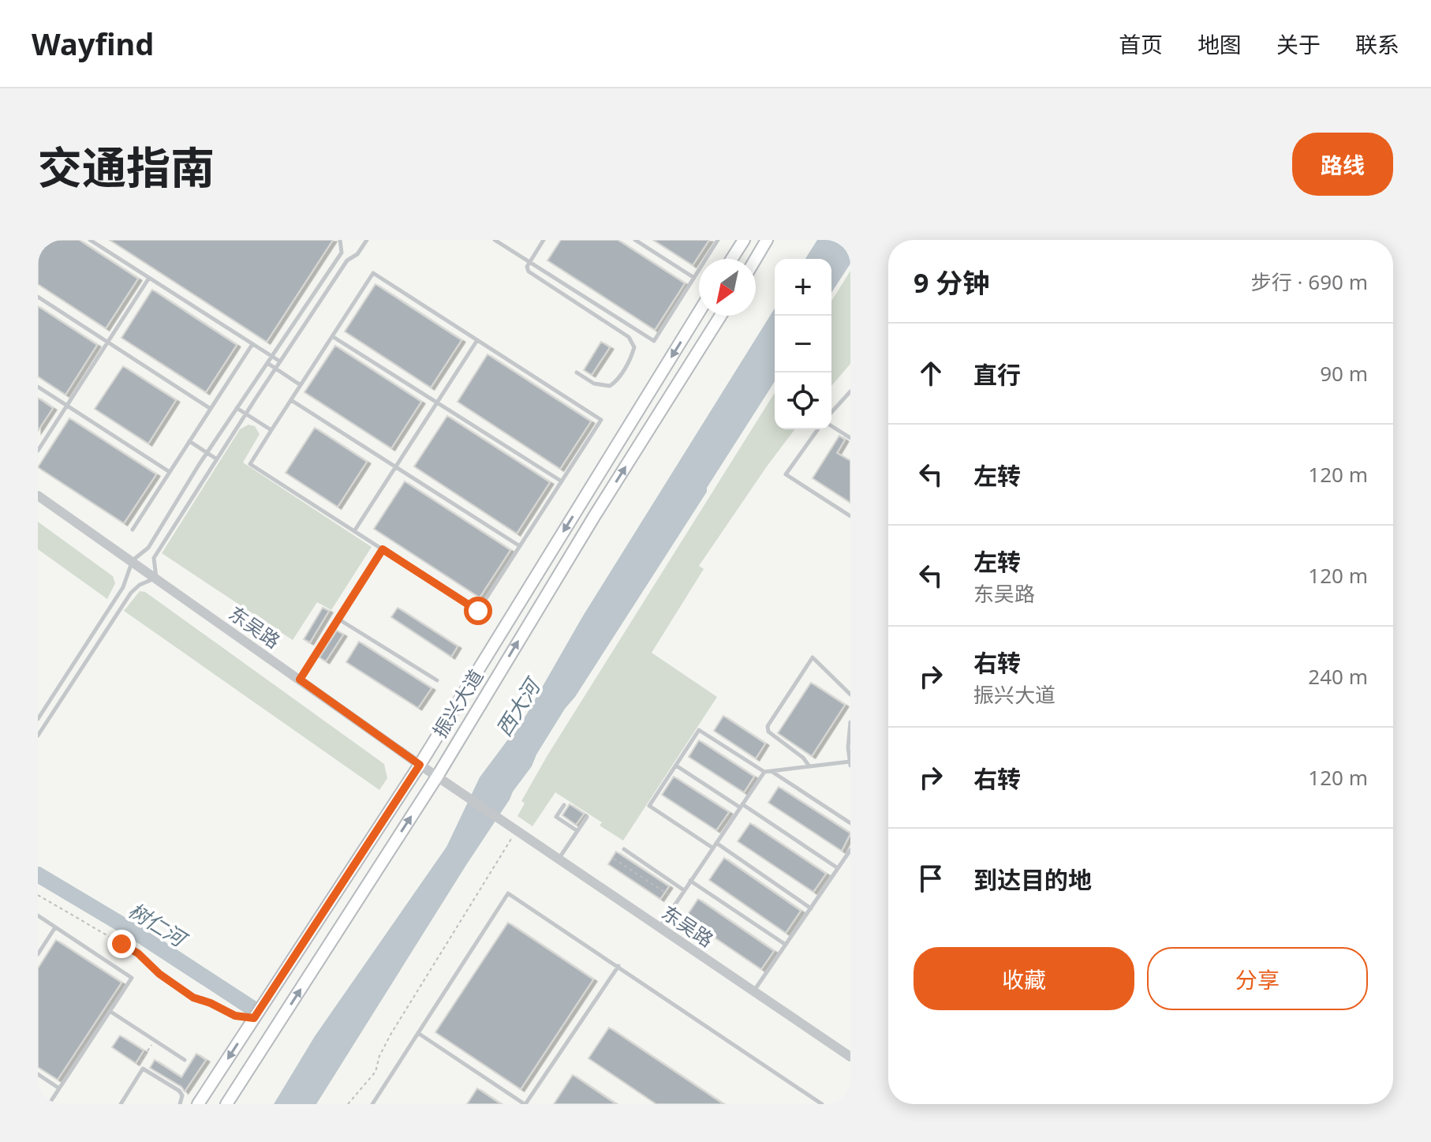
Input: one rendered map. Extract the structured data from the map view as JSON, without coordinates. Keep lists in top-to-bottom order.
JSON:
{
  "streets": {
    "main road": ["振兴大道"],
    "street": ["东吴路"]
  },
  "crossings": [
    ["东吴路", "振兴大道"]
  ],
  "water": ["西大河", "树仁河"],
  "north": "bottom left",
  "page": {
    "header": "Wayfind",
    "nav": [
      "首页",
      "地图",
      "关于",
      "联系"
    ],
    "title": "交通指南",
    "buttons": [
      "路线",
      ["收藏", "分享"]
    ],
    "heading": ["9 分钟", "步行 · 690 m"],
    "map_buttons": ["+", "−"],
    "list": [
      ["直行", "90 m"],
      ["左转", "120 m"],
      ["左转", "东吴路", "120 m"],
      ["右转", "振兴大道", "240 m"],
      ["右转", "120 m"],
      "到达目的地"
    ]
  }
}
